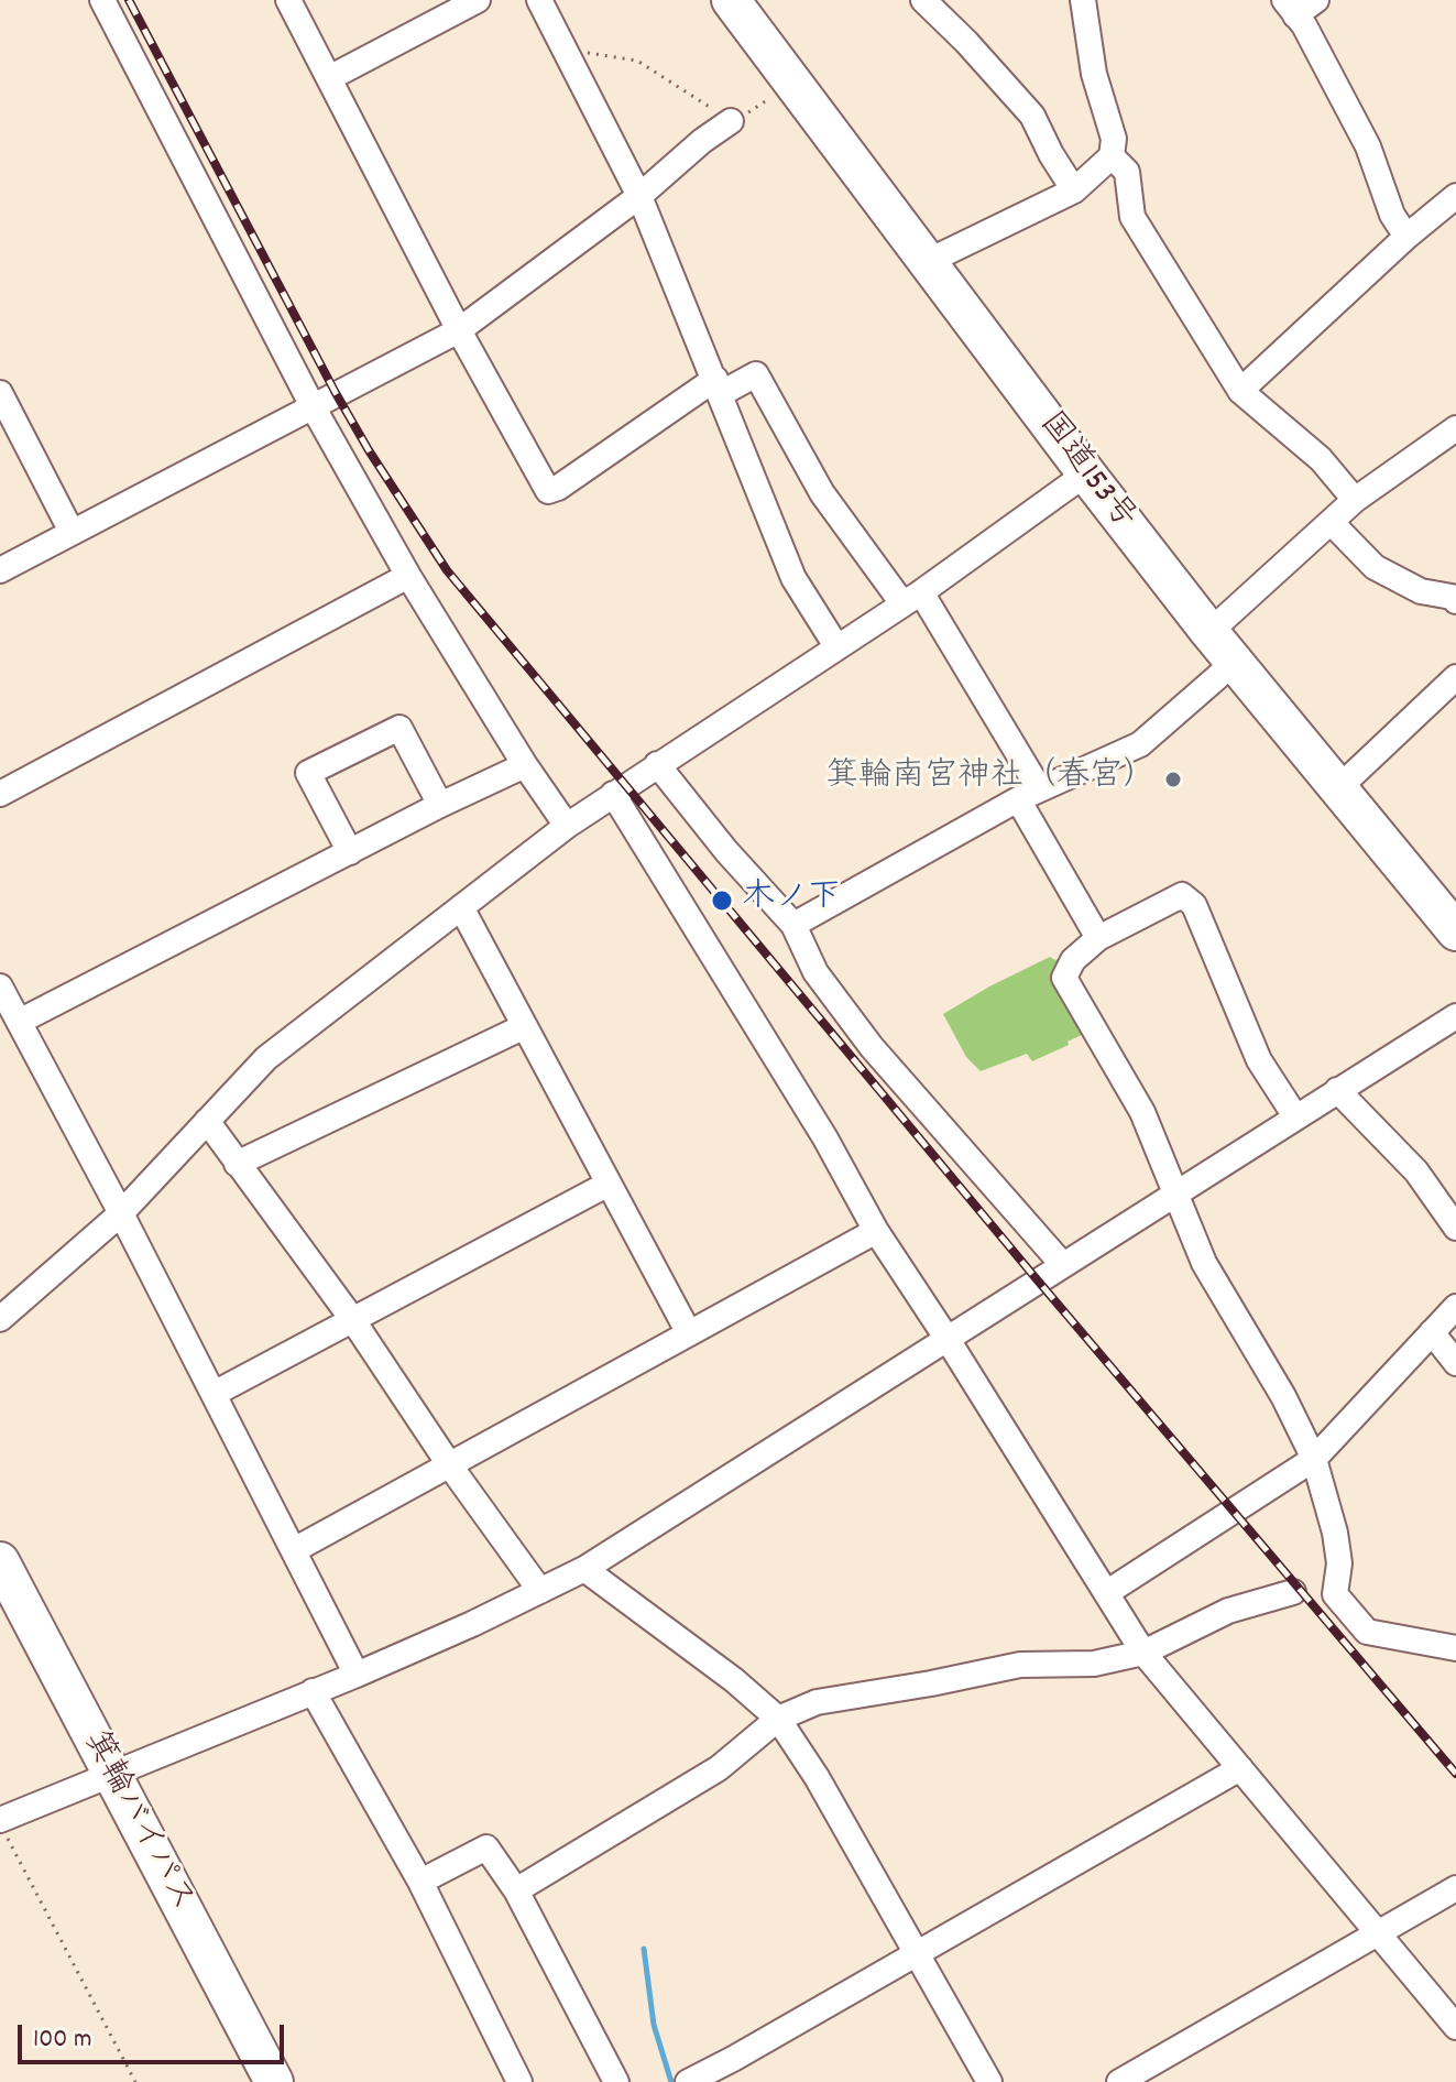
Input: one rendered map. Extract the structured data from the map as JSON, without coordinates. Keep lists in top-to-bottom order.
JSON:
{
  "streets": {
    "highway": ["国道153号", "箕輪バイパス"]
  },
  "places": ["箕輪南宮神社（春宮）", "木ノ下"],
  "scale_bar": "100 m"
}
